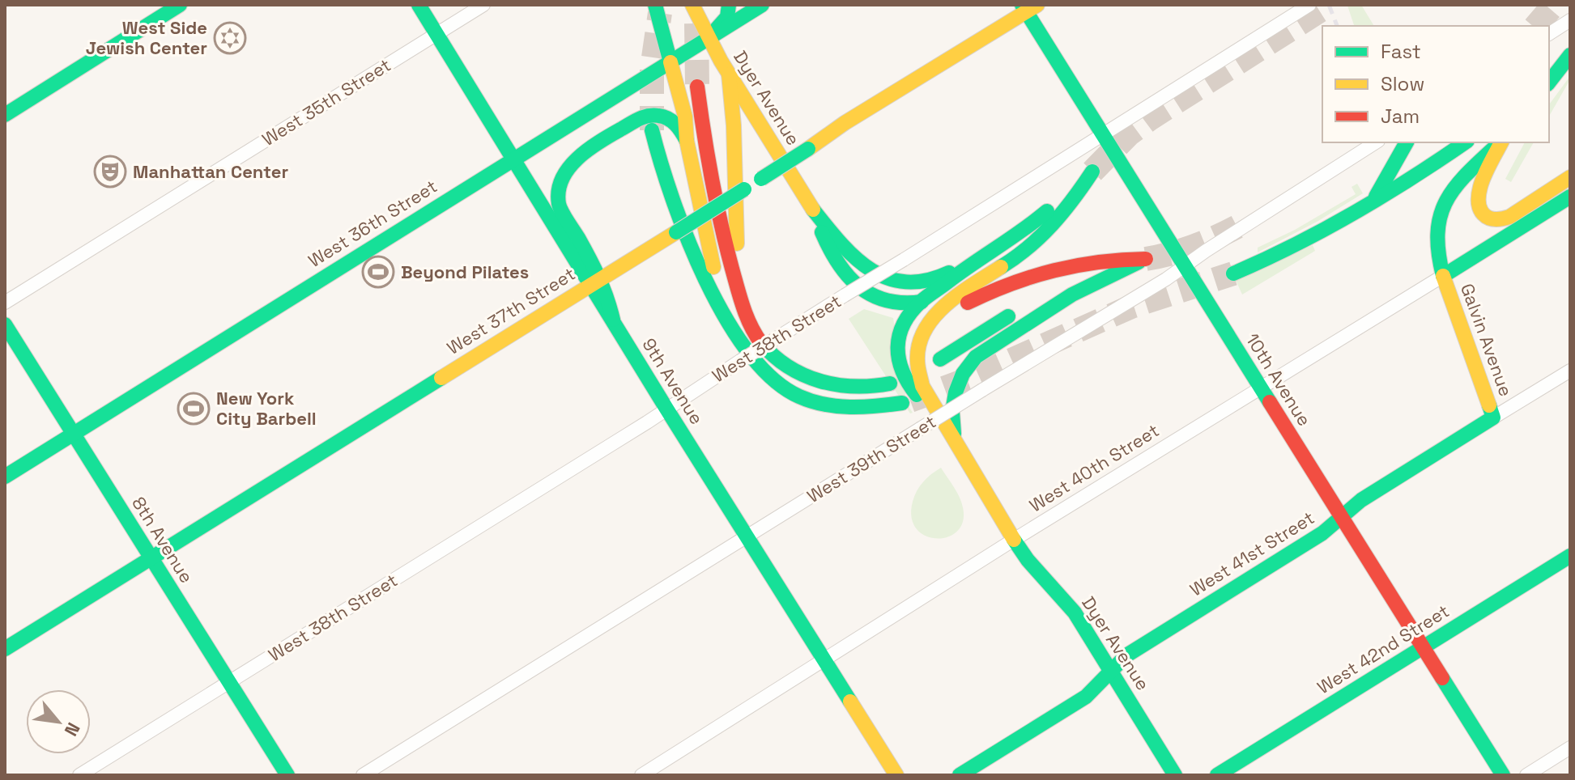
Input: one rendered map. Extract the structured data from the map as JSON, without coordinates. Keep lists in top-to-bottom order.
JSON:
{
  "streets": {
    "main road": [
      "Dyer Avenue",
      "West 36th Street",
      "West 37th Street",
      "Galvin Avenue",
      "10th Avenue",
      "9th Avenue",
      "West 40th Street",
      "8th Avenue",
      "West 41st Street",
      "West 42nd Street"
    ],
    "street": ["West 35th Street", "West 38th Street", "West 39th Street"]
  },
  "crossings": [
    ["Dyer Avenue", "West 36th Street"],
    ["Dyer Avenue", "West 40th Street"],
    ["Dyer Avenue", "West 41st Street"],
    ["West 36th Street", "8th Avenue"],
    ["West 37th Street", "10th Avenue"],
    ["West 37th Street", "9th Avenue"],
    ["West 37th Street", "8th Avenue"],
    ["West 38th Street", "10th Avenue"],
    ["West 38th Street", "9th Avenue"],
    ["West 38th Street", "8th Avenue"],
    ["Galvin Avenue", "West 40th Street"],
    ["Galvin Avenue", "West 41st Street"],
    ["10th Avenue", "West 39th Street"],
    ["10th Avenue", "West 40th Street"],
    ["10th Avenue", "West 41st Street"],
    ["10th Avenue", "West 42nd Street"],
    ["9th Avenue", "West 39th Street"],
    ["9th Avenue", "West 40th Street"]
  ],
  "places": {
    "synagogue": ["West Side Jewish Center"],
    "theatre": ["Manhattan Center"],
    "sports": ["Beyond Pilates", "New York City Barbell"]
  },
  "legend": ["Fast", "Slow", "Jam"],
  "north": "bottom right"
}
